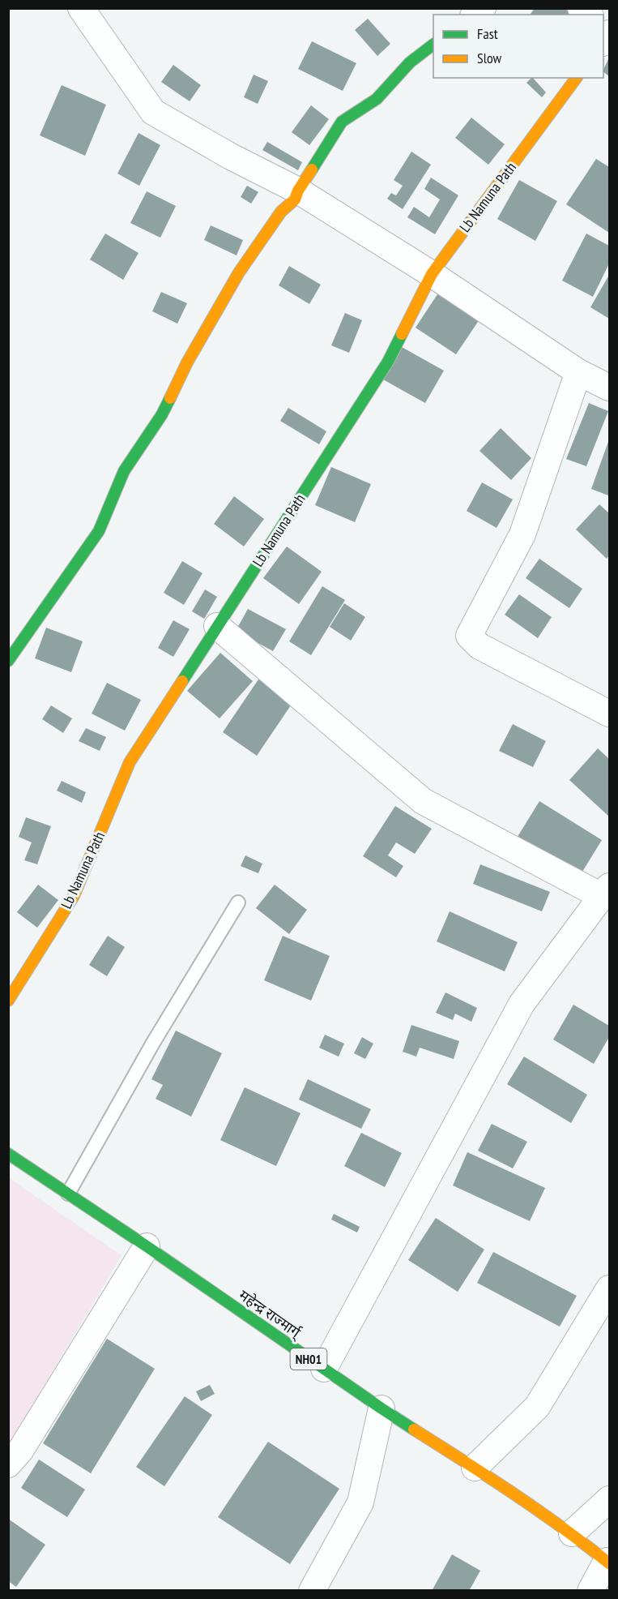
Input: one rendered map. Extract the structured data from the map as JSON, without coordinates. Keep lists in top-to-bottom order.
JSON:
{
  "streets": {
    "main road": ["Lb Namuna Path", "महेन्द्र राज्मार्ग्", "NH01"]
  },
  "legend": ["Fast", "Slow"]
}
